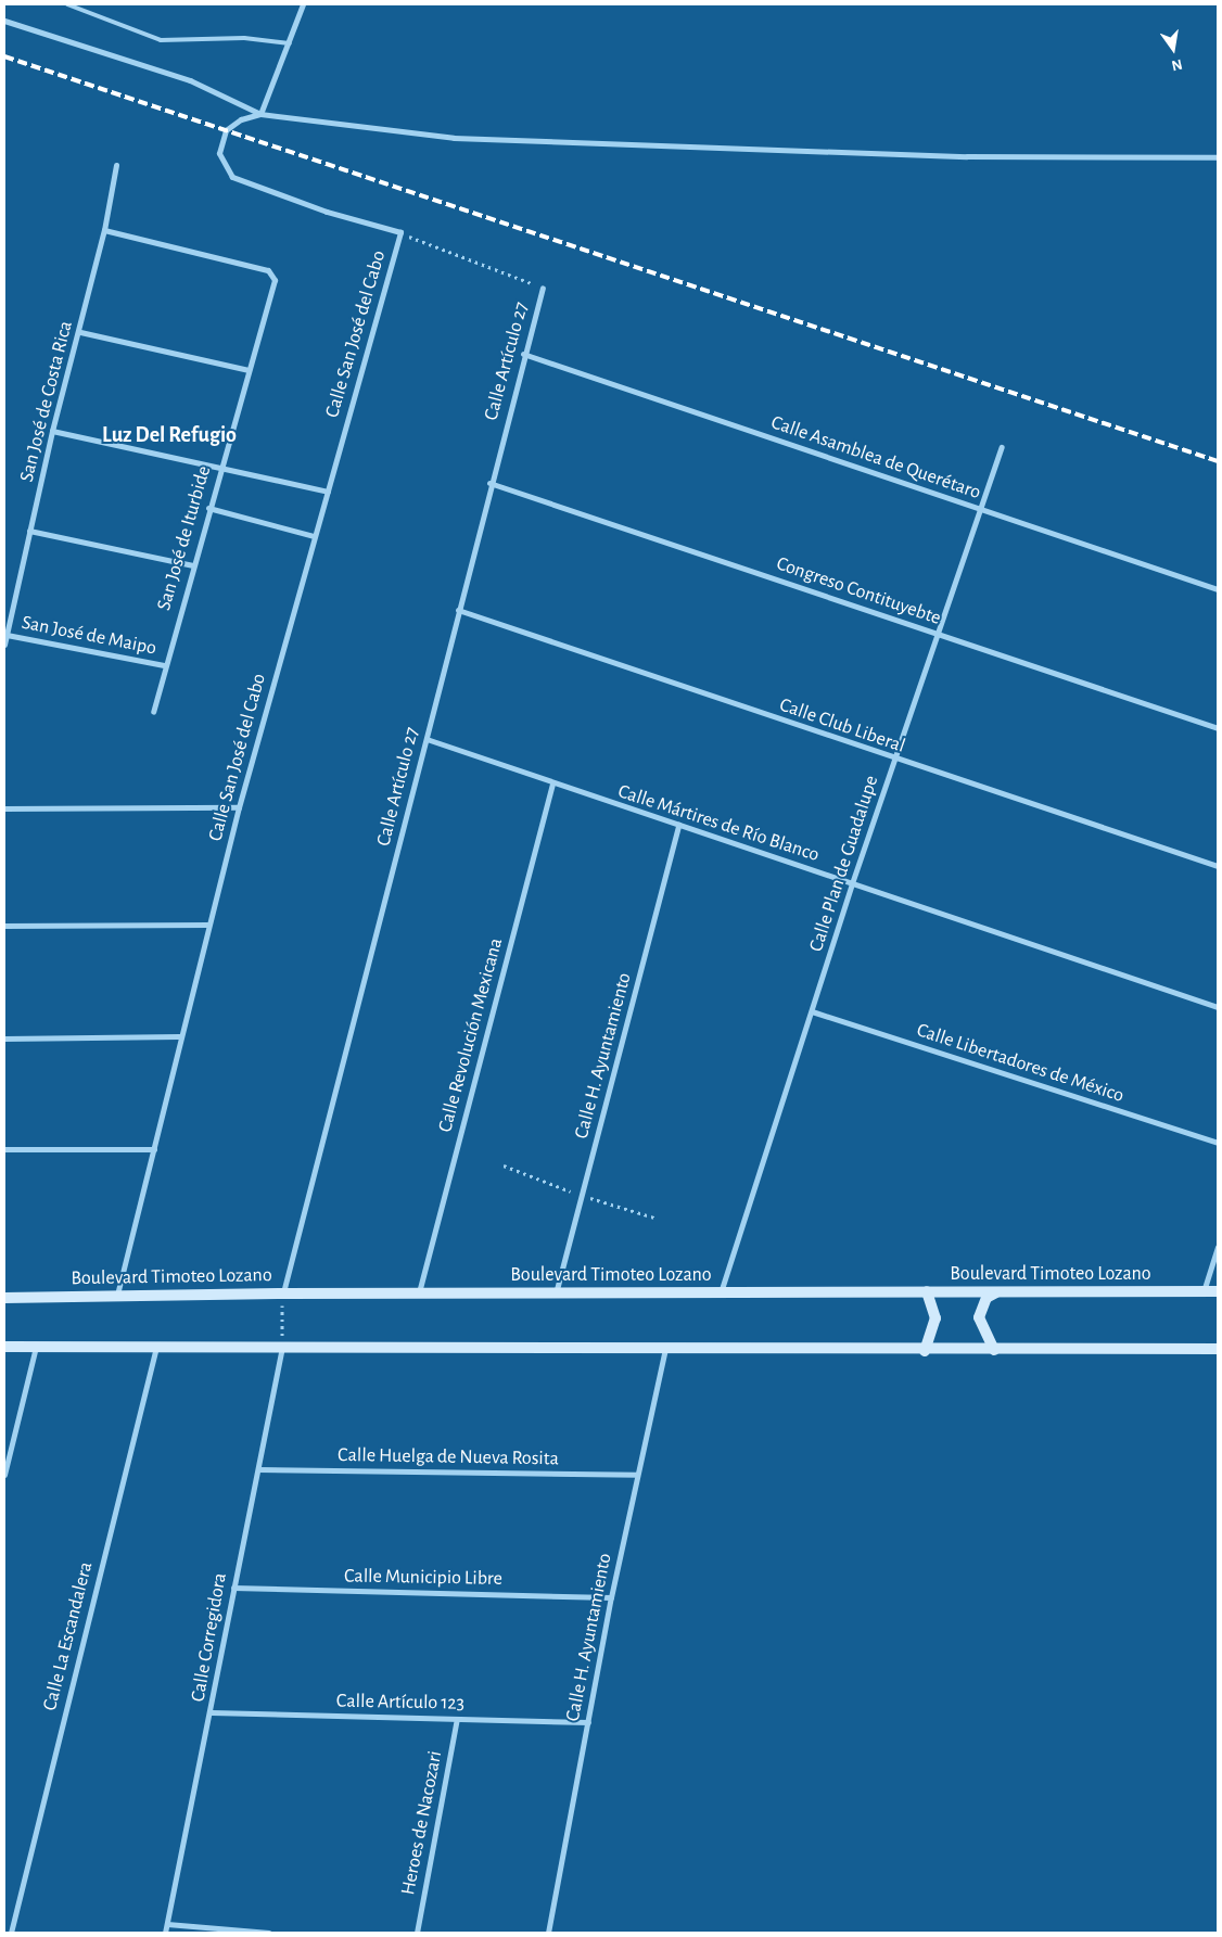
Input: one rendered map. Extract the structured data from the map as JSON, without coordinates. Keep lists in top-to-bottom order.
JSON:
{
  "streets": {
    "main road": ["Boulevard Timoteo Lozano"],
    "street": [
      "Calle San José del Cabo",
      "Calle Artículo 27",
      "San José de Costa Rica",
      "Calle Asamblea de Querétaro",
      "San José de Iturbide",
      "Congreso Contituyebte",
      "San José de Maipo",
      "Calle Club Liberal",
      "Calle Mártires de Río Blanco",
      "Calle Plan de Guadalupe",
      "Calle Revolución Mexicana",
      "Calle H. Ayuntamiento",
      "Calle Libertadores de México",
      "Calle Huelga de Nueva Rosita",
      "Calle Municipio Libre",
      "Calle La Escandalera",
      "Calle Corregidora",
      "Calle Artículo 123",
      "Heroes de Nacozari"
    ]
  },
  "crossings": [
    ["Calle San José del Cabo", "Boulevard Timoteo Lozano"],
    ["Calle Artículo 27", "Calle Asamblea de Querétaro"],
    ["Calle Artículo 27", "Congreso Contituyebte"],
    ["Calle Artículo 27", "Calle Club Liberal"],
    ["Calle Artículo 27", "Calle Mártires de Río Blanco"],
    ["Calle Artículo 27", "Boulevard Timoteo Lozano"],
    ["San José de Costa Rica", "San José de Iturbide"],
    ["San José de Costa Rica", "San José de Maipo"],
    ["Calle Asamblea de Querétaro", "Calle Plan de Guadalupe"],
    ["San José de Iturbide", "San José de Maipo"],
    ["Congreso Contituyebte", "Calle Plan de Guadalupe"],
    ["Calle Club Liberal", "Calle Plan de Guadalupe"],
    ["Calle Mártires de Río Blanco", "Calle Plan de Guadalupe"],
    ["Calle Mártires de Río Blanco", "Calle Revolución Mexicana"],
    ["Calle Mártires de Río Blanco", "Calle H. Ayuntamiento"],
    ["Calle Plan de Guadalupe", "Calle Libertadores de México"],
    ["Calle Plan de Guadalupe", "Boulevard Timoteo Lozano"],
    ["Calle Revolución Mexicana", "Boulevard Timoteo Lozano"],
    ["Calle H. Ayuntamiento", "Boulevard Timoteo Lozano"],
    ["Calle H. Ayuntamiento", "Calle Huelga de Nueva Rosita"],
    ["Calle H. Ayuntamiento", "Calle Municipio Libre"],
    ["Calle H. Ayuntamiento", "Calle Artículo 123"],
    ["Calle Huelga de Nueva Rosita", "Calle Corregidora"],
    ["Calle Municipio Libre", "Calle Corregidora"],
    ["Calle Corregidora", "Calle Artículo 123"],
    ["Calle Artículo 123", "Heroes de Nacozari"]
  ],
  "districts": ["Luz Del Refugio"],
  "north": "bottom"
}
